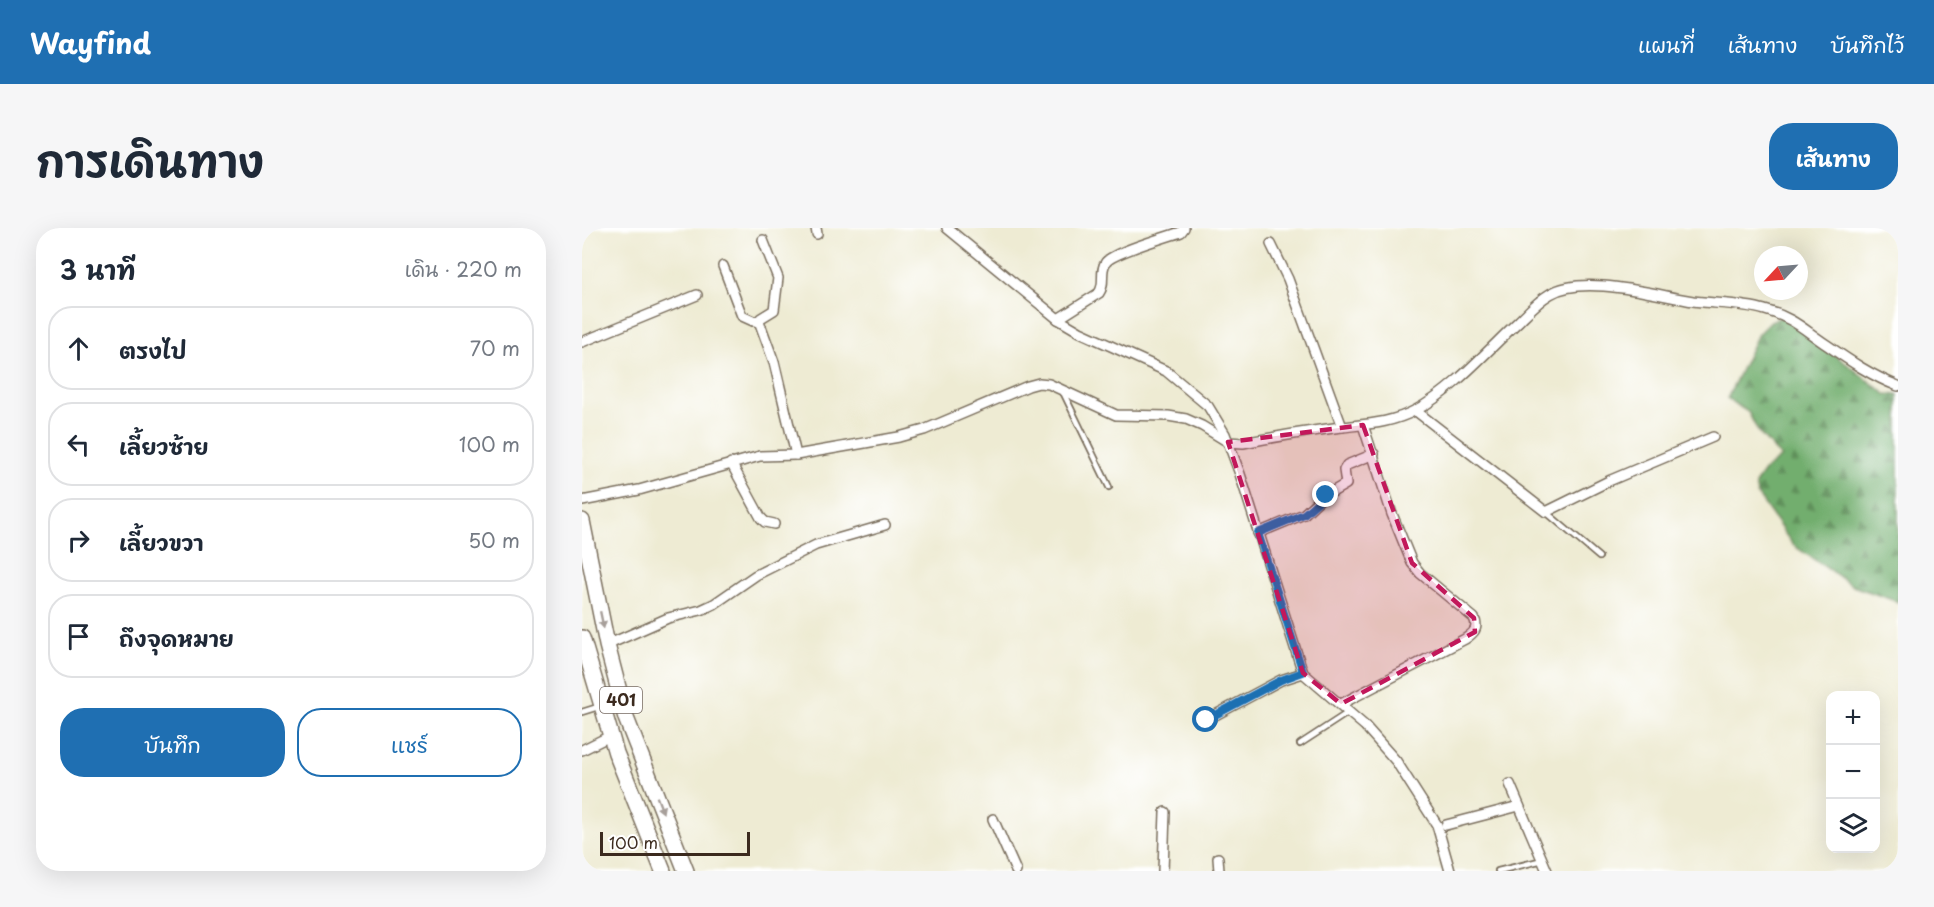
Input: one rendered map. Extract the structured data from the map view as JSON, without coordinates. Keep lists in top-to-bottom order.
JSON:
{
  "streets": {
    "main road": ["401"]
  },
  "scale_bar": "100 m",
  "north": "bottom left",
  "page": {
    "header": "Wayfind",
    "nav": ["แผนที่", "เส้นทาง", "บันทึกไว้"],
    "title": "การเดินทาง",
    "buttons": [
      "เส้นทาง",
      ["บันทึก", "แชร์"]
    ],
    "heading": ["3 นาที", "เดิน · 220 m"],
    "list": [
      ["ตรงไป", "70 m"],
      ["เลี้ยวซ้าย", "100 m"],
      ["เลี้ยวขวา", "50 m"],
      "ถึงจุดหมาย"
    ],
    "map_buttons": ["+", "−"],
    "scale": "100 m"
  }
}
